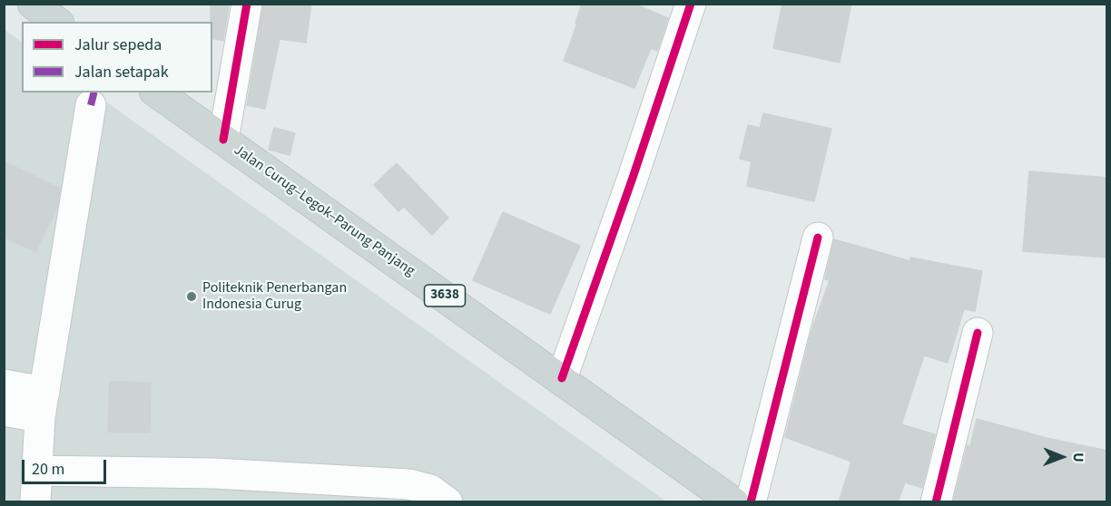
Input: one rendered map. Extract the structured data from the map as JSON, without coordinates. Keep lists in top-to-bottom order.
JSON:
{
  "streets": {
    "main road": ["Jalan Curug–Legok–Parung Panjang", "3638"]
  },
  "places": ["Politeknik Penerbangan Indonesia Curug"],
  "legend": ["Jalur sepeda", "Jalan setapak"],
  "scale_bar": "20 m",
  "north": "right"
}
